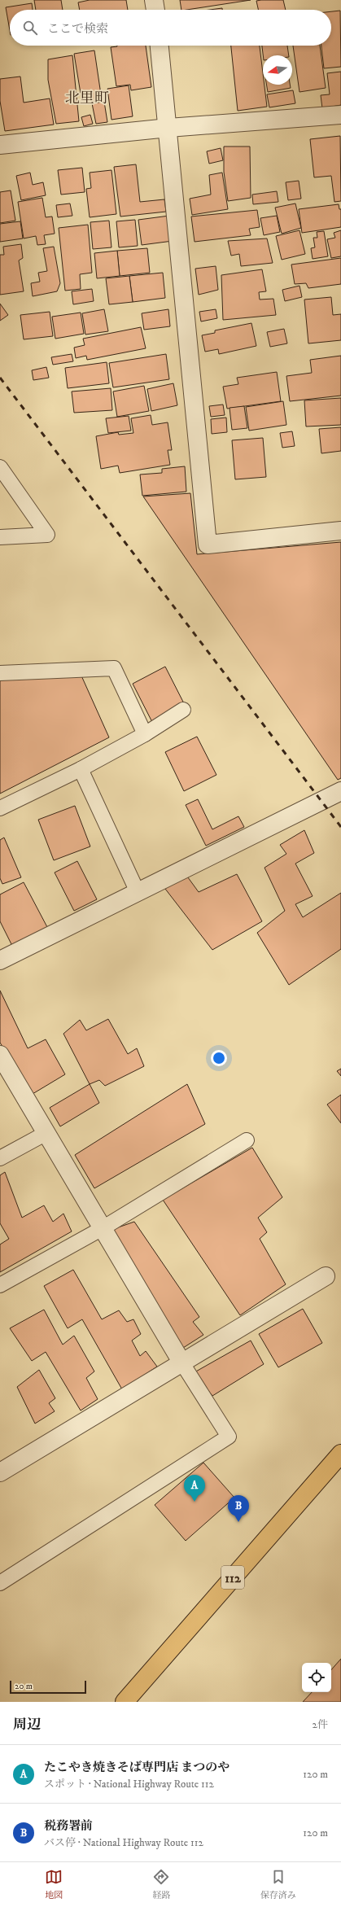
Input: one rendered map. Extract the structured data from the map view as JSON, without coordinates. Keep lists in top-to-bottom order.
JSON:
{
  "streets": {
    "highway": ["112"]
  },
  "districts": ["北里町"],
  "scale_bar": "20 m",
  "north": "left",
  "page": {
    "search": "ここで検索",
    "pins": ["A", "B"],
    "scale": "20 m",
    "heading": ["周辺", "2件"],
    "list": [
      {
        "mark": "A",
        "name": "たこやき焼きそば専門店 まつのや",
        "note": "スポット · National Highway Route 112",
        "value": "120 m"
      },
      {
        "mark": "B",
        "name": "税務署前",
        "note": "バス停 · National Highway Route 112",
        "value": "120 m"
      }
    ],
    "nav": ["地図", "経路", "保存済み"]
  }
}
